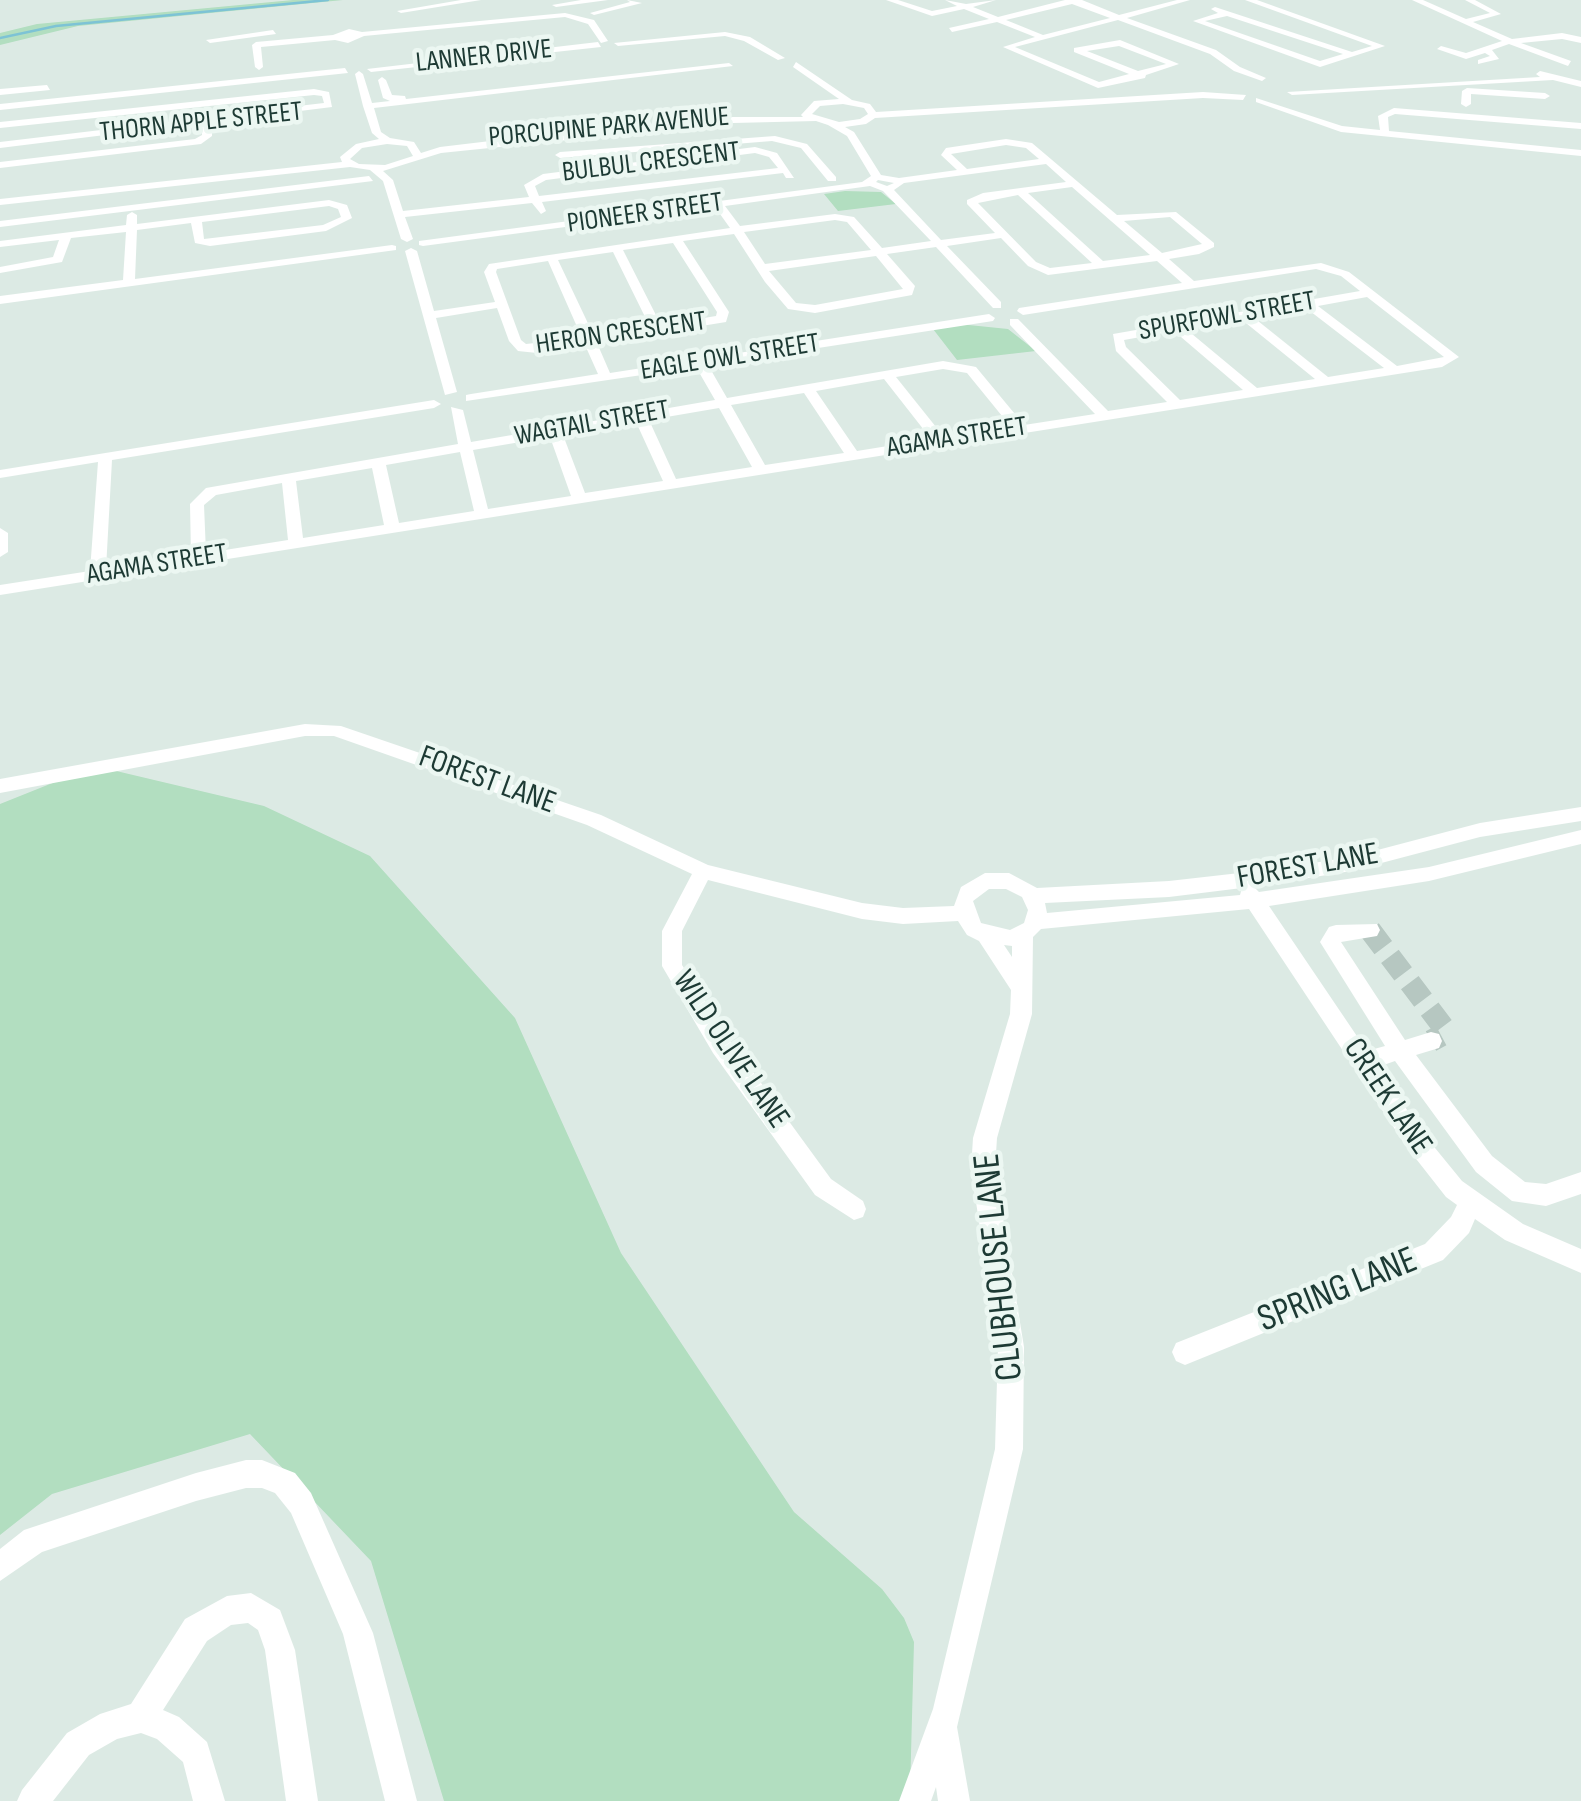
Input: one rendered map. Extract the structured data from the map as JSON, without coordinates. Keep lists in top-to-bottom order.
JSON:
{
  "streets": {
    "street": [
      "LANNER DRIVE",
      "THORN APPLE STREET",
      "PORCUPINE PARK AVENUE",
      "BULBUL CRESCENT",
      "PIONEER STREET",
      "SPURFOWL STREET",
      "HERON CRESCENT",
      "EAGLE OWL STREET",
      "WAGTAIL STREET",
      "AGAMA STREET",
      "FOREST LANE",
      "WILD OLIVE LANE",
      "CREEK LANE",
      "CLUBHOUSE LANE",
      "SPRING LANE"
    ]
  },
  "crossings": [
    ["BULBUL CRESCENT", "PIONEER STREET"],
    ["SPURFOWL STREET", "AGAMA STREET"],
    ["EAGLE OWL STREET", "AGAMA STREET"],
    ["WAGTAIL STREET", "AGAMA STREET"],
    ["FOREST LANE", "WILD OLIVE LANE"],
    ["FOREST LANE", "CREEK LANE"],
    ["FOREST LANE", "CLUBHOUSE LANE"],
    ["CREEK LANE", "SPRING LANE"]
  ]
}
